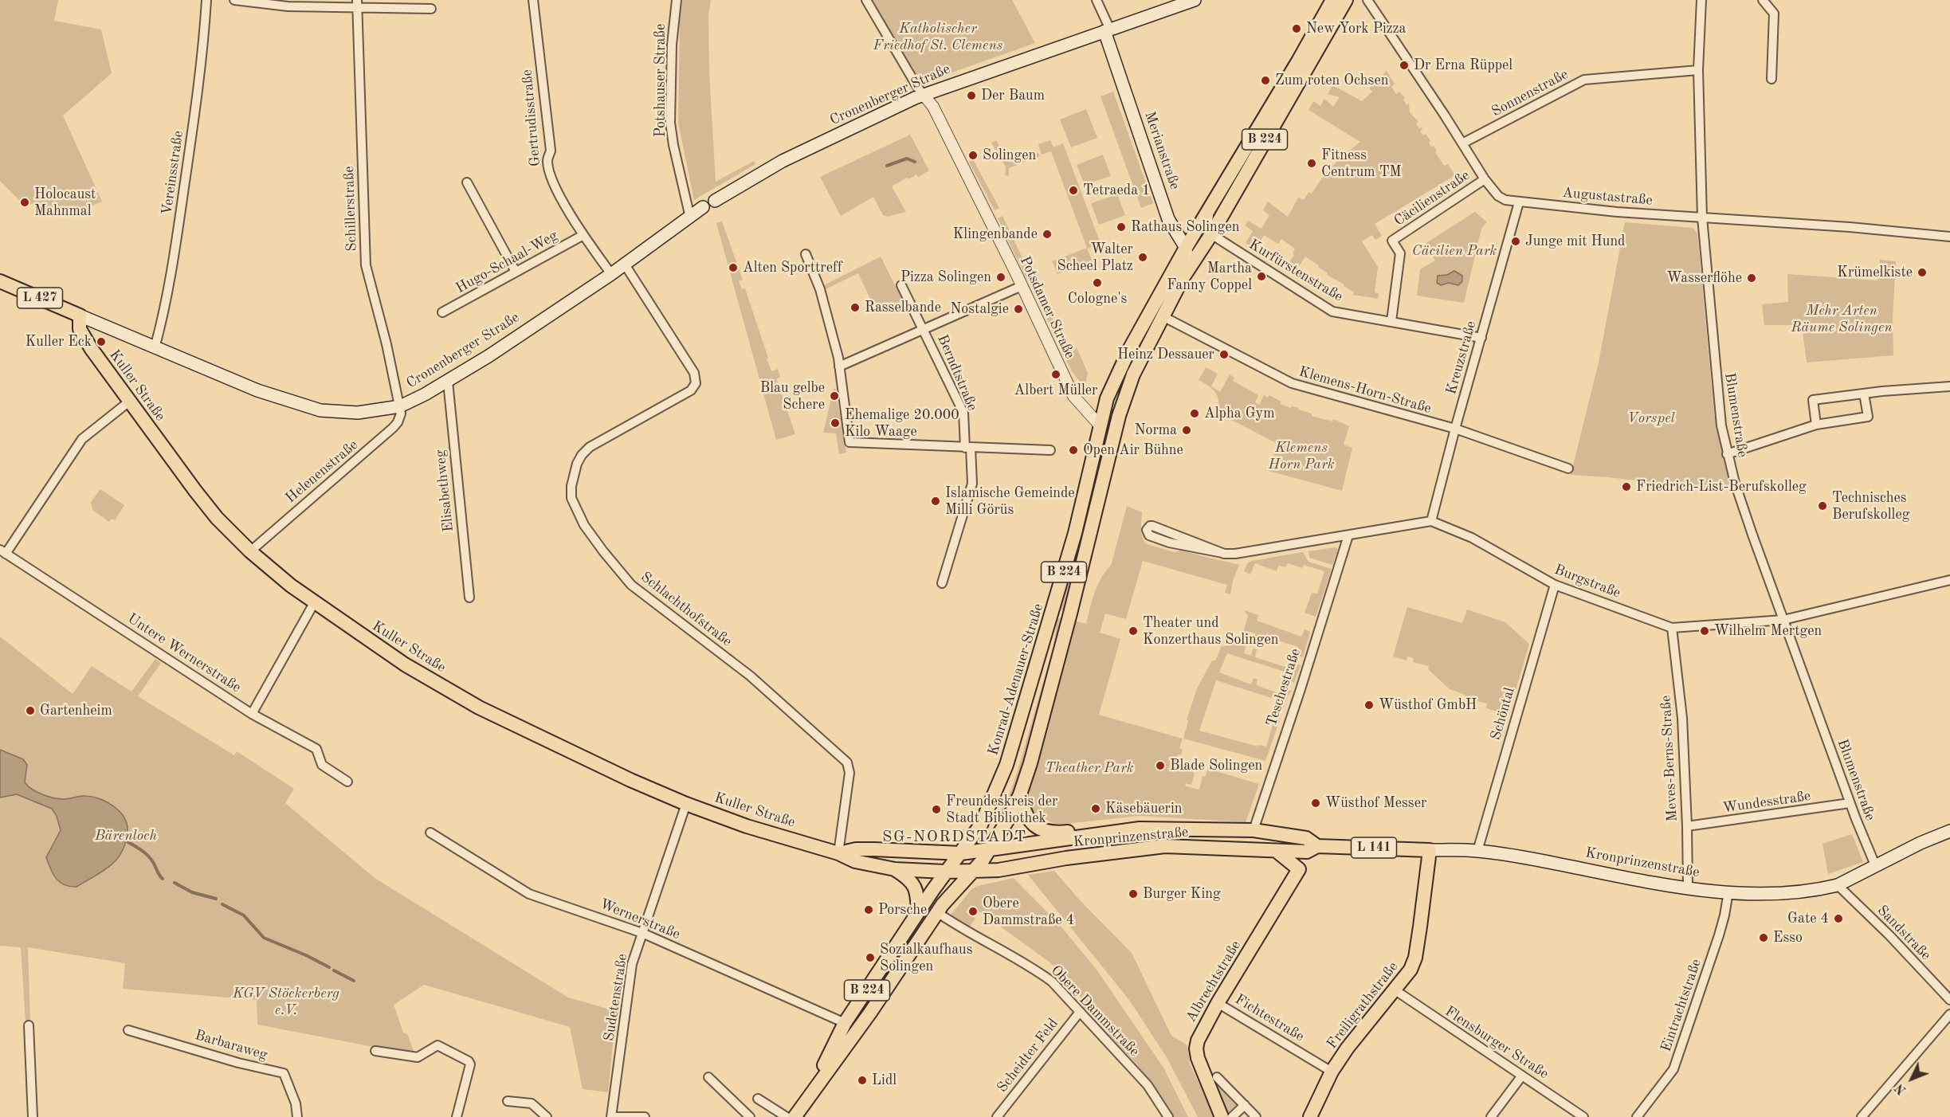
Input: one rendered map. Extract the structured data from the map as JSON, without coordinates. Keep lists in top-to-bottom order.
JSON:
{
  "streets": {
    "main road": [
      "Cronenberger Straße",
      "B 224",
      "Merianstraße",
      "L 427",
      "Kuller Straße",
      "Konrad-Adenauer-Straße",
      "Teschestraße",
      "Kronprinzenstraße",
      "L 141",
      "Albrechtstraße",
      "Freiligrathstraße"
    ],
    "street": [
      "Potshauser Straße",
      "Sonnenstraße",
      "Gertrudisstraße",
      "Vereinsstraße",
      "Augustastraße",
      "Cäcilienstraße",
      "Schillerstraße",
      "Hugo-Schaal-Weg",
      "Kurfürstenstraße",
      "Potsdamer Straße",
      "Kreuzstraße",
      "Berndtstraße",
      "Klemens-Horn-Straße",
      "Blumenstraße",
      "Helenenstraße",
      "Elisabethweg",
      "Burgstraße",
      "Schlachthofstraße",
      "Untere Wernerstraße",
      "Schöntal",
      "Meves-Berns-Straße",
      "Wundesstraße",
      "Wernerstraße",
      "Sandstraße",
      "Sudetenstraße",
      "Eintrachtstraße",
      "Obere Dammstraße",
      "Fichtestraße",
      "Flensburger Straße",
      "Barbaraweg",
      "Scheidter Feld"
    ]
  },
  "crossings": [
    ["Potshauser Straße", "Cronenberger Straße"],
    ["Sonnenstraße", "Augustastraße"],
    ["Sonnenstraße", "Blumenstraße"],
    ["Cronenberger Straße", "Gertrudisstraße"],
    ["Cronenberger Straße", "Merianstraße"],
    ["Cronenberger Straße", "Vereinsstraße"],
    ["Cronenberger Straße", "Schillerstraße"],
    ["Cronenberger Straße", "Potsdamer Straße"],
    ["Cronenberger Straße", "Kuller Straße"],
    ["Cronenberger Straße", "Helenenstraße"],
    ["Cronenberger Straße", "Elisabethweg"],
    ["Cronenberger Straße", "Schlachthofstraße"],
    ["Gertrudisstraße", "Hugo-Schaal-Weg"],
    ["B 224", "Kurfürstenstraße"],
    ["B 224", "Kuller Straße"],
    ["B 224", "Klemens-Horn-Straße"],
    ["B 224", "Konrad-Adenauer-Straße"],
    ["B 224", "Kronprinzenstraße"],
    ["B 224", "Wernerstraße"],
    ["B 224", "Obere Dammstraße"],
    ["Merianstraße", "Konrad-Adenauer-Straße"],
    ["Augustastraße", "Cäcilienstraße"],
    ["Augustastraße", "Kreuzstraße"],
    ["Augustastraße", "Blumenstraße"],
    ["Cäcilienstraße", "Kurfürstenstraße"],
    ["Schillerstraße", "Helenenstraße"],
    ["Kurfürstenstraße", "Kreuzstraße"],
    ["Potsdamer Straße", "Konrad-Adenauer-Straße"],
    ["Kreuzstraße", "Klemens-Horn-Straße"],
    ["Kreuzstraße", "Burgstraße"],
    ["Kuller Straße", "Helenenstraße"],
    ["Kuller Straße", "Schlachthofstraße"],
    ["Kuller Straße", "Konrad-Adenauer-Straße"],
    ["Kuller Straße", "Kronprinzenstraße"],
    ["Kuller Straße", "Sudetenstraße"],
    ["Blumenstraße", "Burgstraße"],
    ["Blumenstraße", "Wundesstraße"],
    ["Blumenstraße", "Kronprinzenstraße"],
    ["Burgstraße", "Schöntal"],
    ["Burgstraße", "Meves-Berns-Straße"],
    ["Konrad-Adenauer-Straße", "Kronprinzenstraße"],
    ["Teschestraße", "Kronprinzenstraße"],
    ["Schöntal", "Kronprinzenstraße"],
    ["Meves-Berns-Straße", "Wundesstraße"],
    ["Meves-Berns-Straße", "Kronprinzenstraße"],
    ["Kronprinzenstraße", "Sandstraße"],
    ["Kronprinzenstraße", "Albrechtstraße"],
    ["Kronprinzenstraße", "Freiligrathstraße"],
    ["Kronprinzenstraße", "Eintrachtstraße"],
    ["Wernerstraße", "Sudetenstraße"],
    ["Albrechtstraße", "Fichtestraße"],
    ["Freiligrathstraße", "Fichtestraße"],
    ["Freiligrathstraße", "Flensburger Straße"],
    ["Obere Dammstraße", "Scheidter Feld"]
  ],
  "districts": ["SG-NORDSTADT"],
  "parks": [
    "Katholischer Friedhof St. Clemens",
    "Cäcilien Park",
    "Mehr Arten Räume Solingen",
    "Vorspel",
    "Klemens Horn Park",
    "Theather Park",
    "Bärenloch",
    "KGV Stöckerberg e.V."
  ],
  "places": [
    "New York Pizza",
    "Dr Erna Rüppel",
    "Zum roten Ochsen",
    "Der Baum",
    "Solingen",
    "Fitness Centrum TM",
    "Tetraeda 1",
    "Holocaust Mahnmal",
    "Rathaus Solingen",
    "Klingenbande",
    "Junge mit Hund",
    "Walter Scheel Platz",
    "Alten Sporttreff",
    "Krümelkiste",
    "Martha Fanny Coppel",
    "Pizza Solingen",
    "Wasserflöhe",
    "Cologne's",
    "Rasselbande",
    "Nostalgie",
    "Kuller Eck",
    "Heinz Dessauer",
    "Albert Müller",
    "Blau gelbe Schere",
    "Alpha Gym",
    "Ehemalige 20.000 Kilo Waage",
    "Norma",
    "Open Air Bühne",
    "Friedrich-List-Berufskolleg",
    "Islamische Gemeinde Milli Görüs",
    "Technisches Berufskolleg",
    "Theater und Konzerthaus Solingen",
    "Wilhelm Mertgen",
    "Wüsthof GmbH",
    "Gartenheim",
    "Blade Solingen",
    "Wüsthof Messer",
    "Käsebäuerin",
    "Freundeskreis der Stadt Bibliothek",
    "Burger King",
    "Porsche",
    "Obere Dammstraße 4",
    "Gate 4",
    "Esso",
    "Sozialkaufhaus Solingen",
    "Lidl"
  ],
  "north": "bottom left"
}
